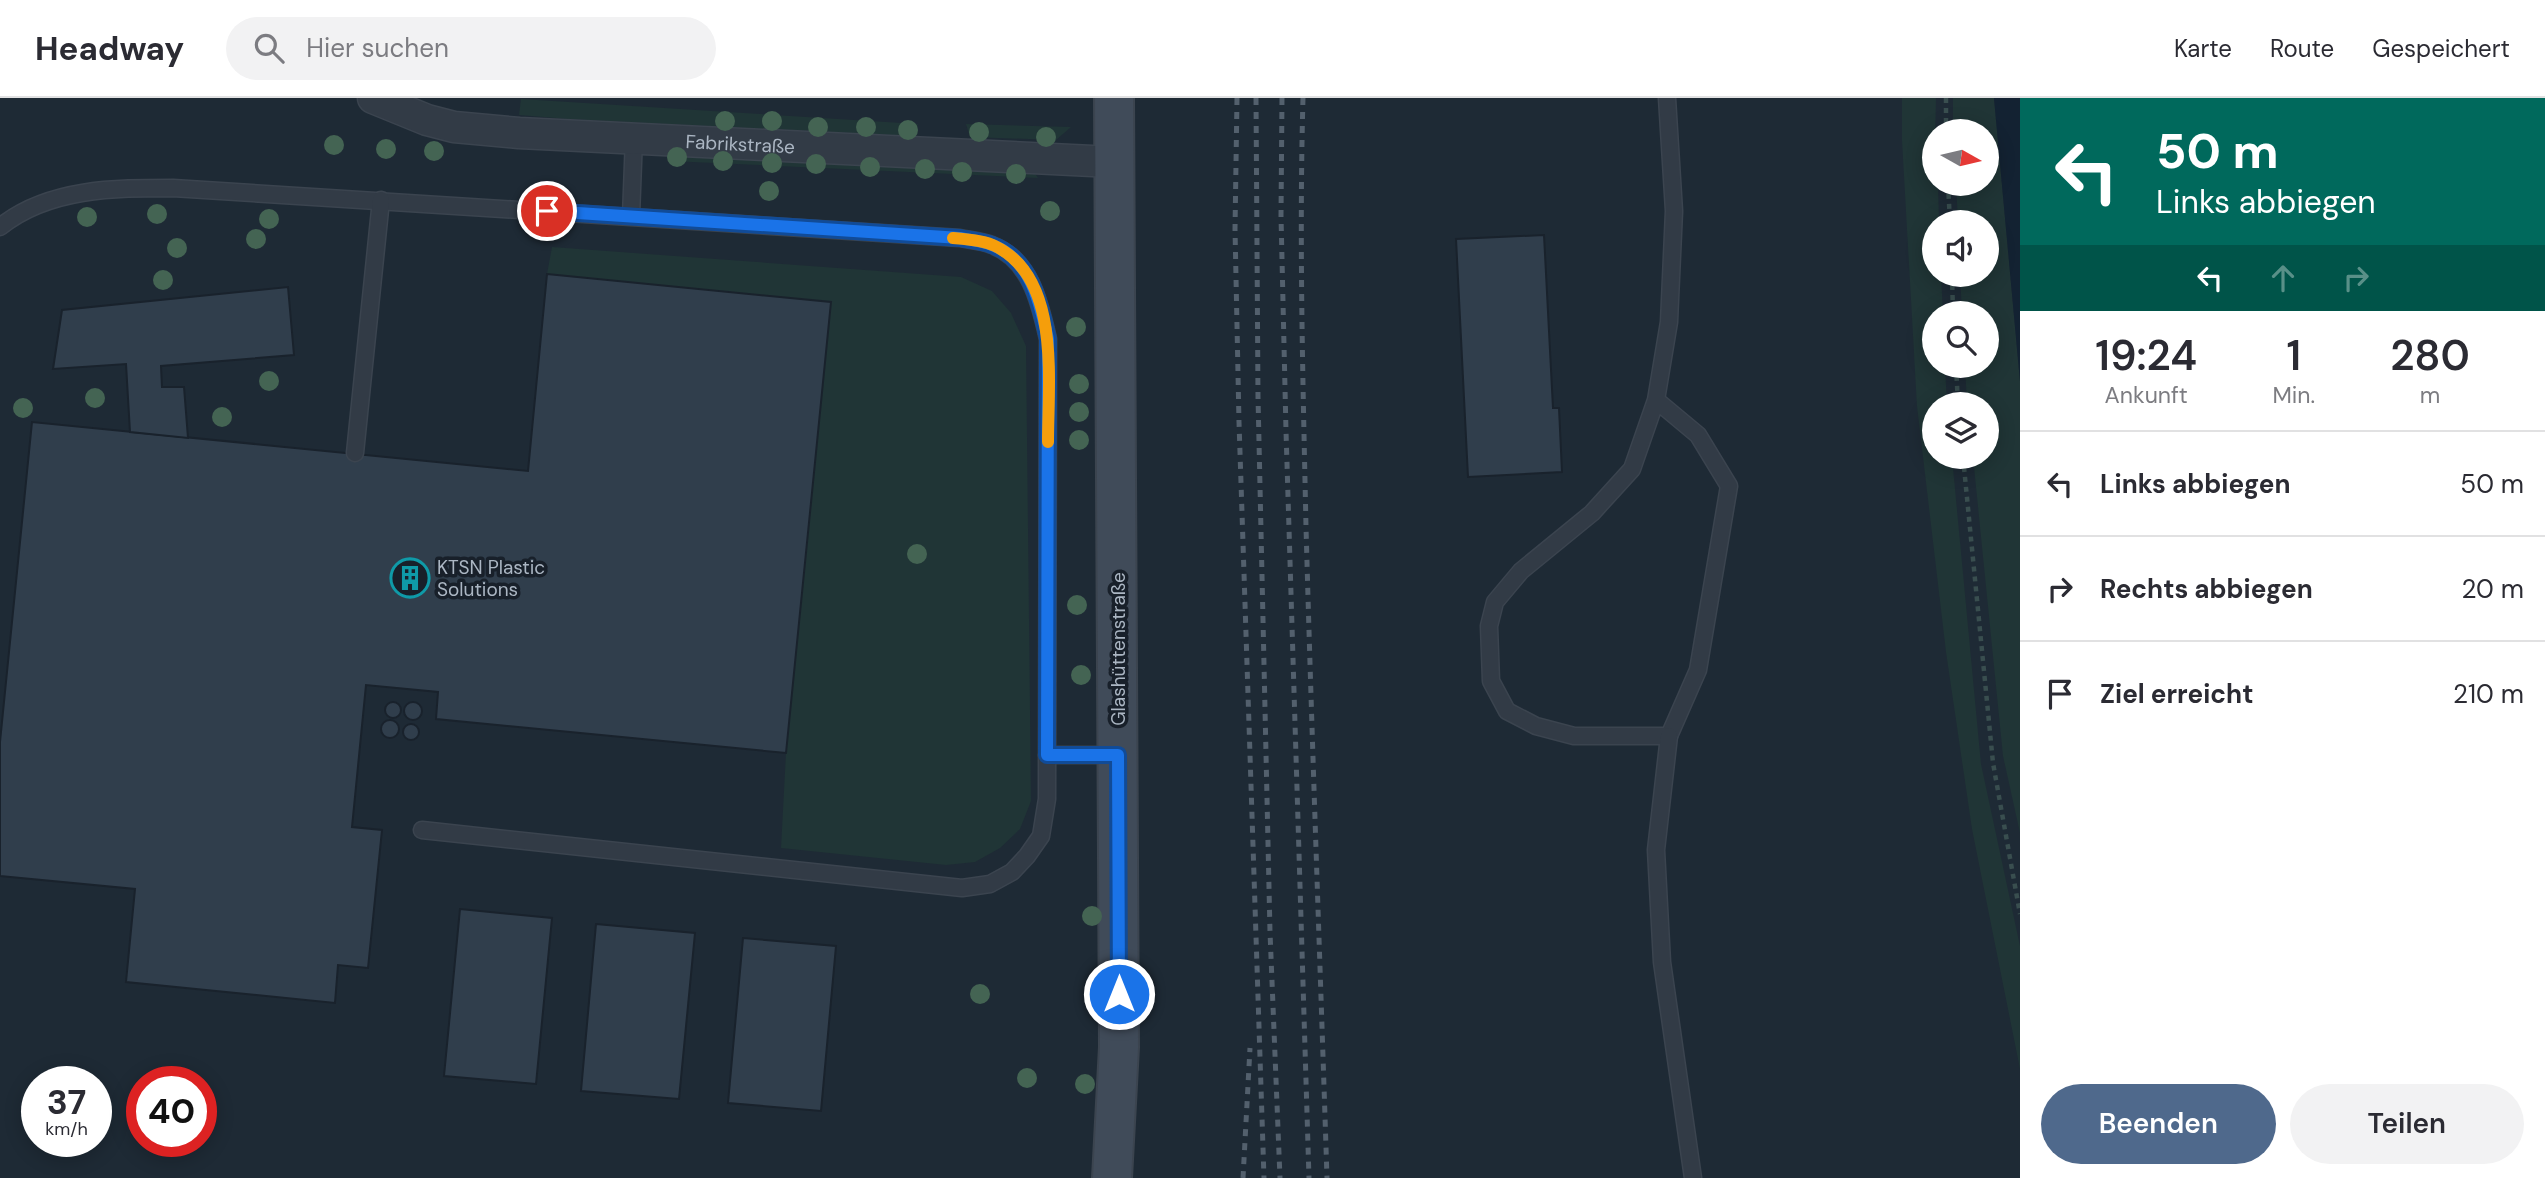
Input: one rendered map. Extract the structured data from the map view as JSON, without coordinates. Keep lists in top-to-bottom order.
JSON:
{
  "streets": {
    "street": ["Fabrikstraße", "Glashüttenstraße"]
  },
  "crossings": [
    ["Fabrikstraße", "Glashüttenstraße"]
  ],
  "places": {
    "building": ["KTSN Plastic Solutions"]
  },
  "north": "right",
  "page": {
    "header": "Headway",
    "search": "Hier suchen",
    "nav": ["Karte", "Route", "Gespeichert"],
    "turn": ["50 m", "Links abbiegen"],
    "eta": [
      "19:24",
      "Ankunft",
      "1",
      "Min.",
      "280",
      "m"
    ],
    "list": [
      {
        "name": "Links abbiegen",
        "value": "50 m"
      },
      {
        "name": "Rechts abbiegen",
        "value": "20 m"
      },
      {
        "name": "Ziel erreicht",
        "value": "210 m"
      }
    ],
    "speed": "37 km/h",
    "limit": "40",
    "buttons": ["Beenden", "Teilen"]
  }
}
